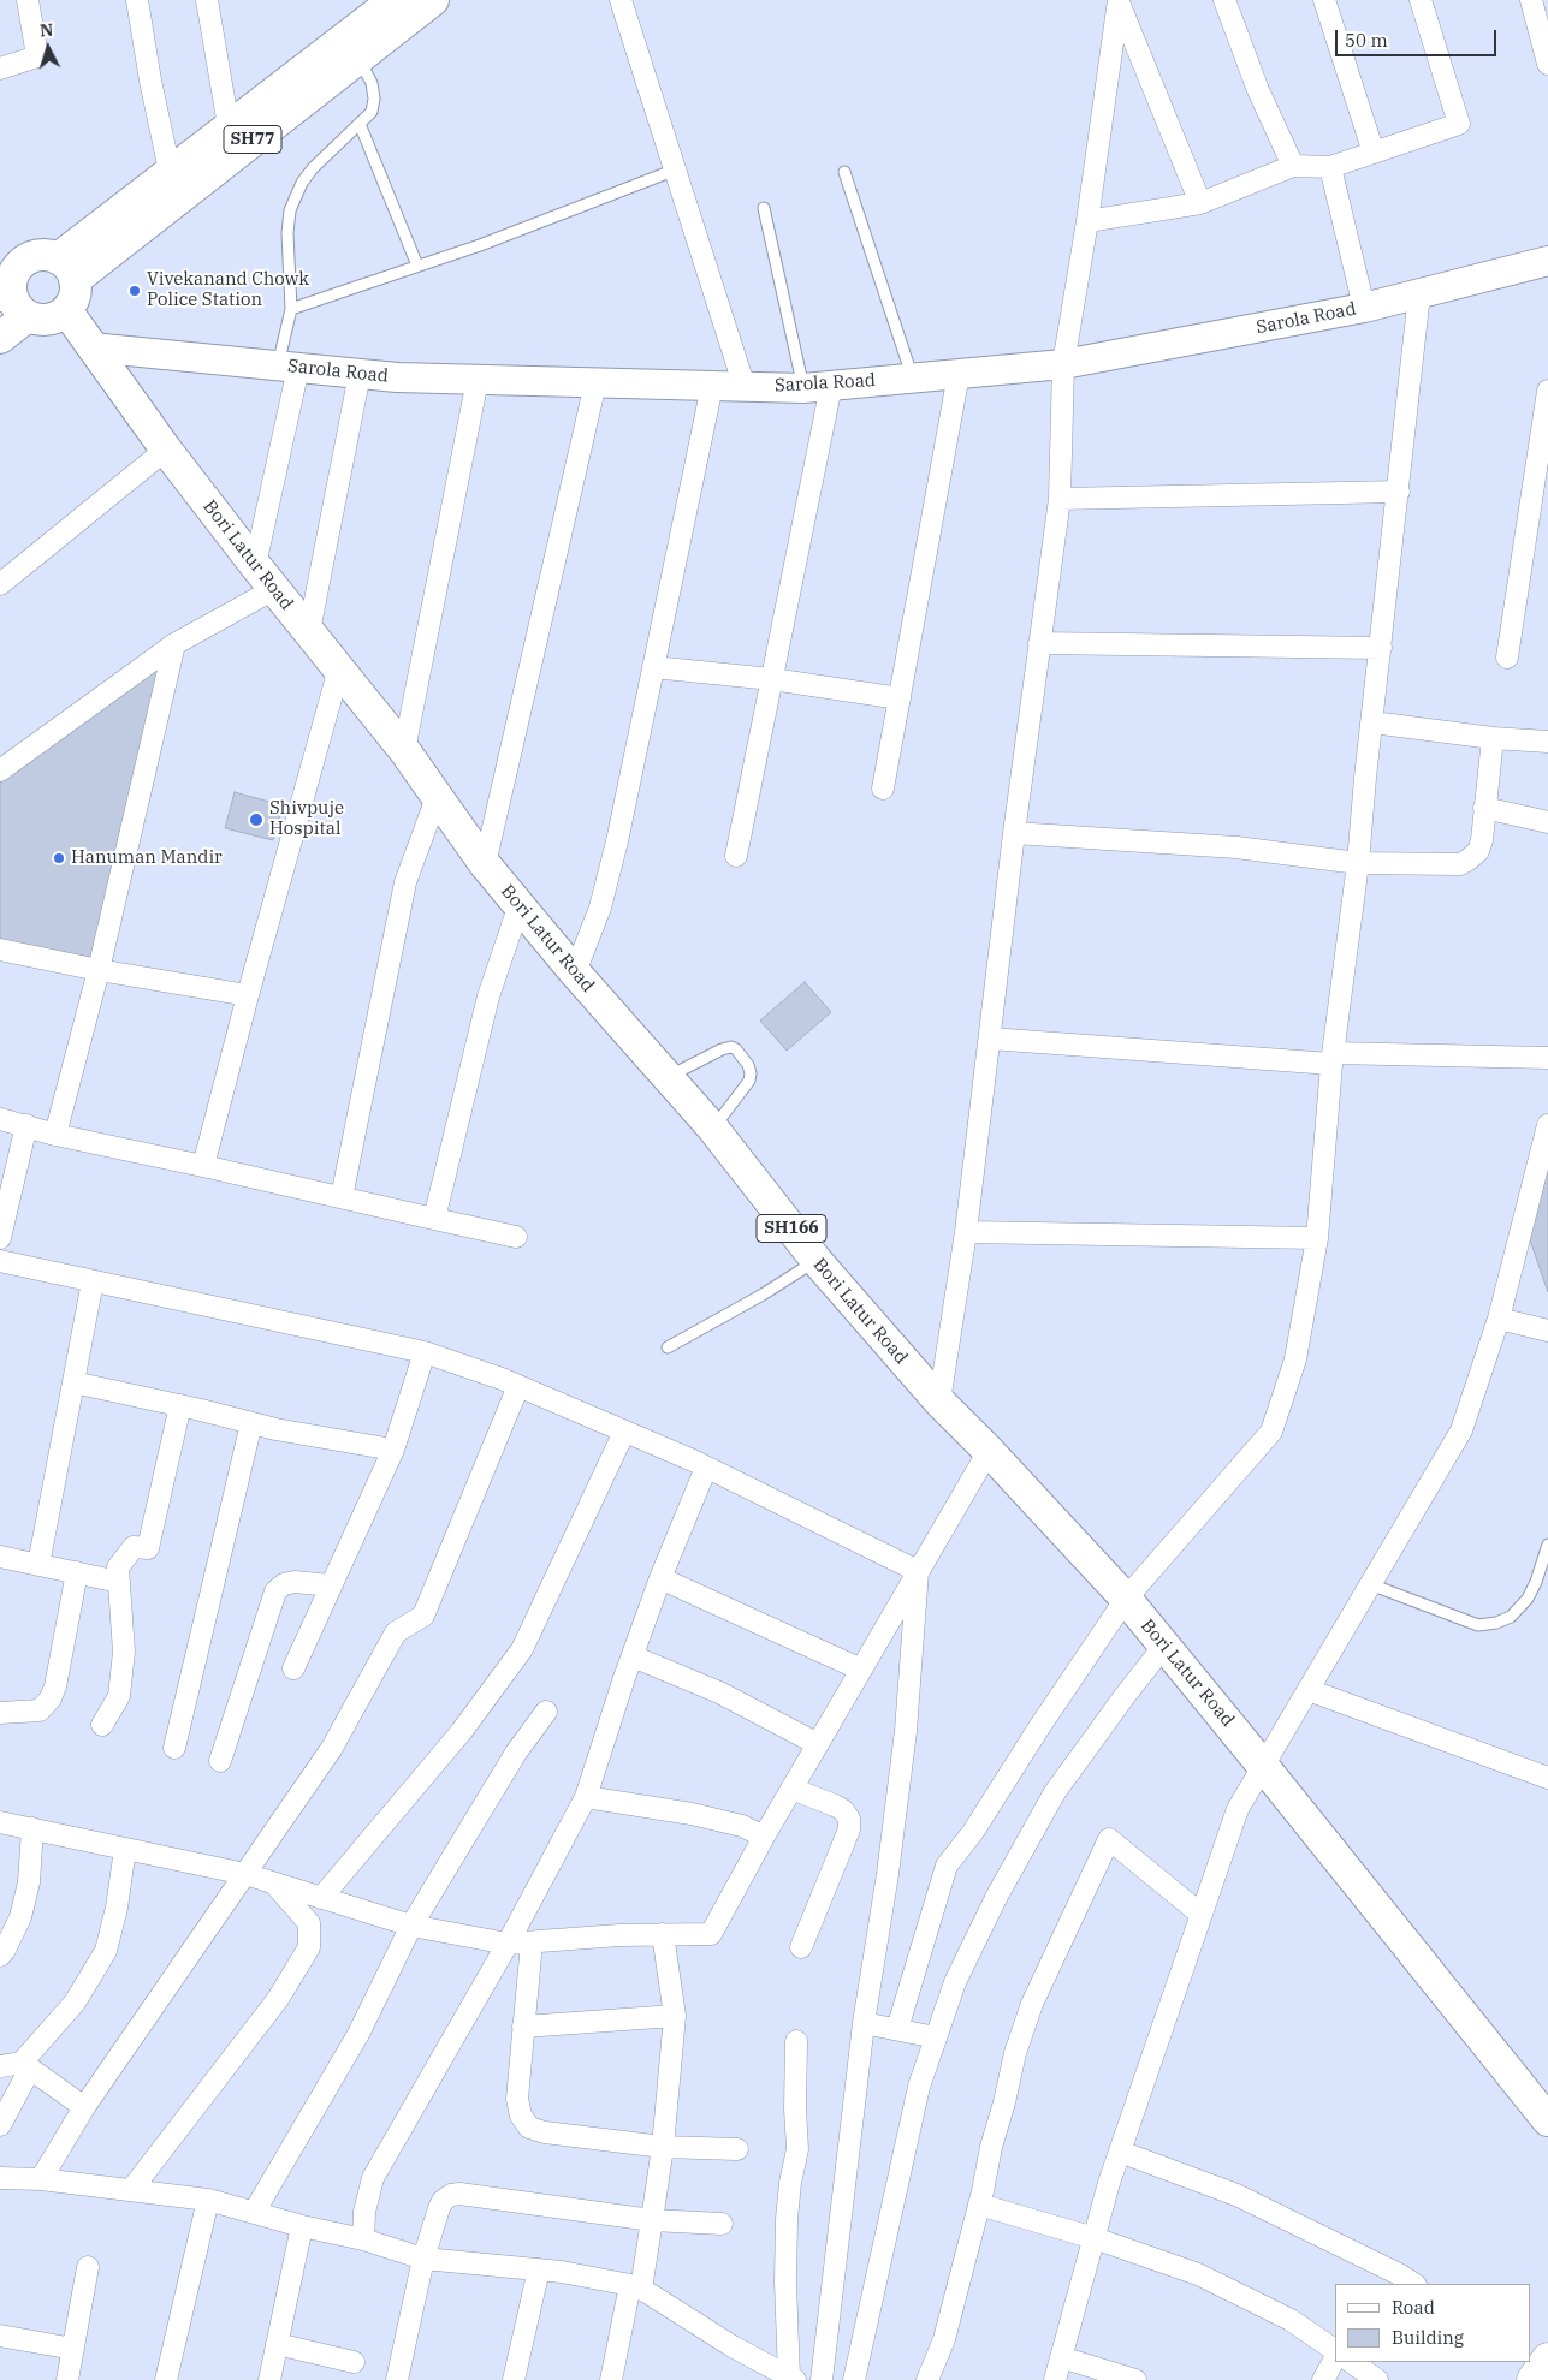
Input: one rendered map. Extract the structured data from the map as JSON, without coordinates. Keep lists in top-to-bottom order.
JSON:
{
  "streets": {
    "main road": [
      "SH77",
      "Sarola Road",
      "Bori Latur Road",
      "SH166"
    ]
  },
  "crossings": [
    ["SH77", "Bori Latur Road"],
    ["Sarola Road", "Bori Latur Road"]
  ],
  "places": ["Vivekanand Chowk Police Station", "Shivpuje Hospital", "Hanuman Mandir"],
  "legend": ["Road", "Building"],
  "scale_bar": "50 m",
  "north": "top"
}
